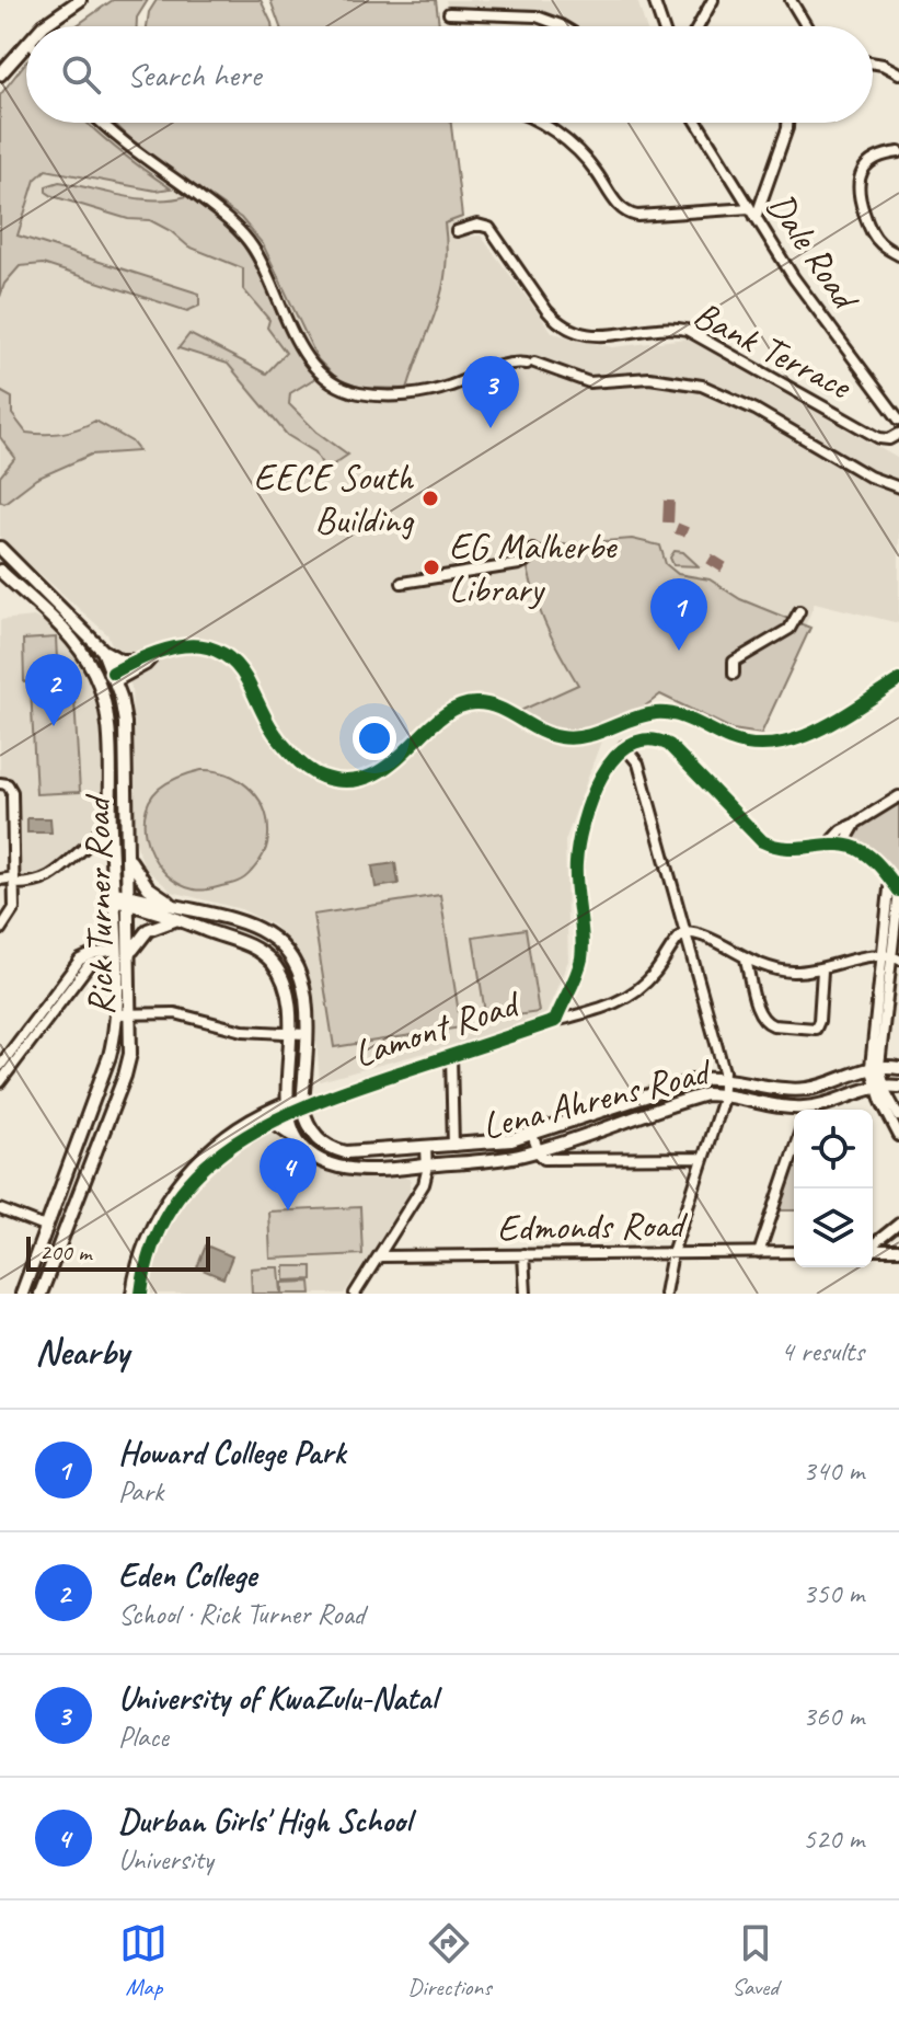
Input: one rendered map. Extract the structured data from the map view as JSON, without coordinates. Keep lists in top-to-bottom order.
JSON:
{
  "streets": {
    "main road": ["Rick Turner Road", "Lena Ahrens Road"],
    "street": [
      "Dale Road",
      "Bank Terrace",
      "Lamont Road",
      "Edmonds Road"
    ]
  },
  "crossings": [
    ["Lamont Road", "Lena Ahrens Road"]
  ],
  "places": ["EECE South Building", "EG Malherbe Library"],
  "scale_bar": "200 m",
  "page": {
    "search": "Search here",
    "pins": [
      "3",
      "1",
      "2",
      "4"
    ],
    "scale": "200 m",
    "heading": ["Nearby", "4 results"],
    "list": [
      {
        "mark": "1",
        "name": "Howard College Park",
        "note": "Park",
        "value": "340 m"
      },
      {
        "mark": "2",
        "name": "Eden College",
        "note": "School · Rick Turner Road",
        "value": "350 m"
      },
      {
        "mark": "3",
        "name": "University of KwaZulu-Natal",
        "note": "Place",
        "value": "360 m"
      },
      {
        "mark": "4",
        "name": "Durban Girls' High School",
        "note": "University",
        "value": "520 m"
      }
    ],
    "nav": ["Map", "Directions", "Saved"]
  }
}
